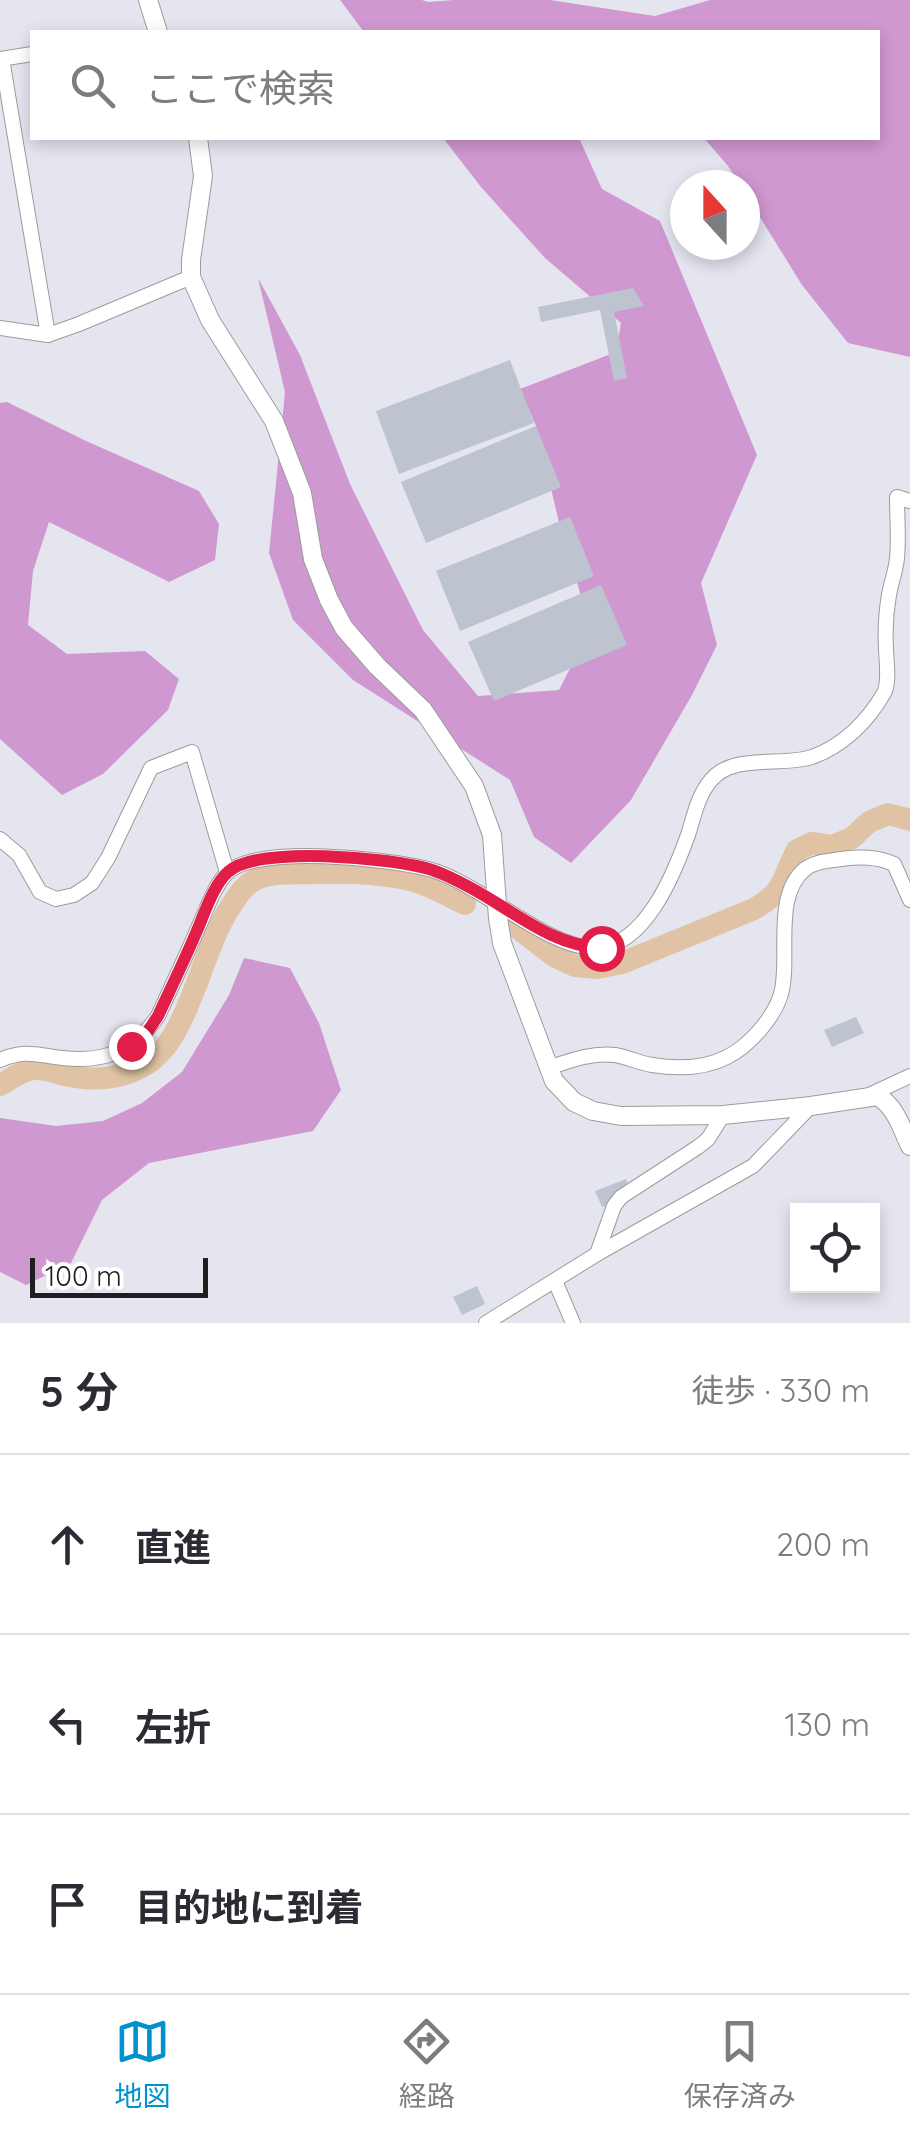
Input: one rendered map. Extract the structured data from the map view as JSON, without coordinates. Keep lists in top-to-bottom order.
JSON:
{
  "scale_bar": "100 m",
  "north": "top",
  "page": {
    "search": "ここで検索",
    "scale": "100 m",
    "heading": ["5 分", "徒歩 · 330 m"],
    "list": [
      ["直進", "200 m"],
      ["左折", "130 m"],
      "目的地に到着"
    ],
    "nav": ["地図", "経路", "保存済み"]
  }
}
